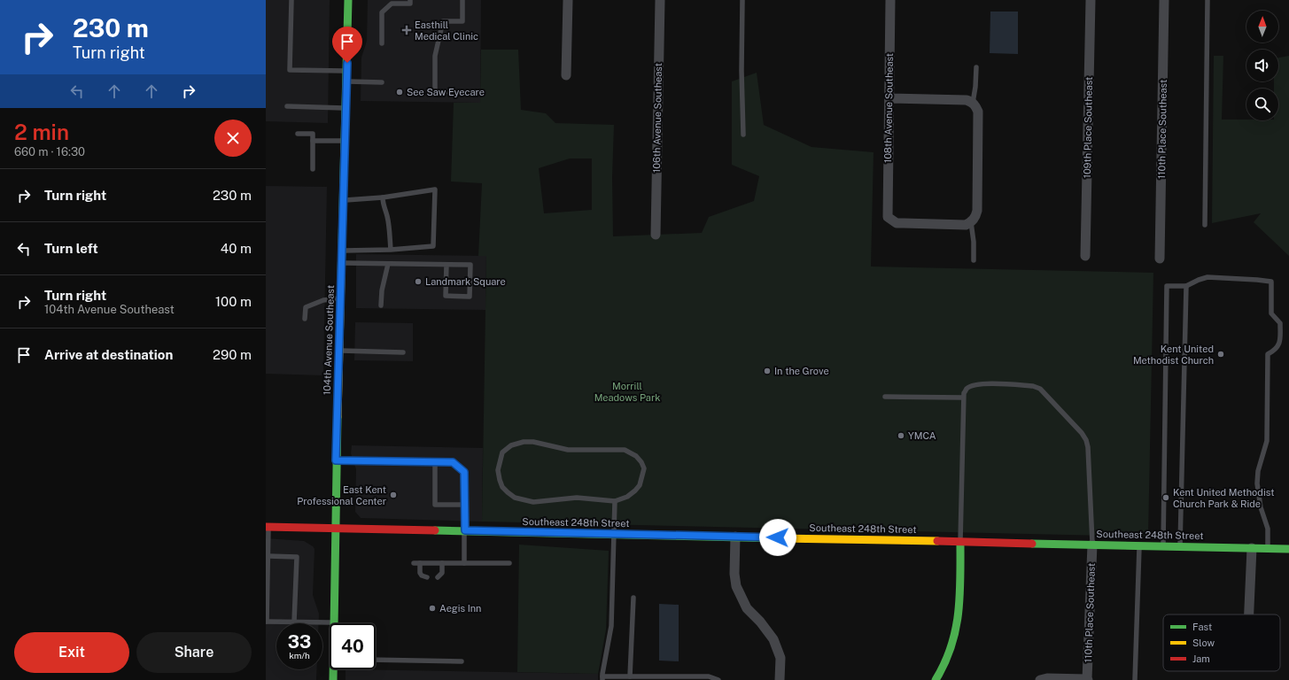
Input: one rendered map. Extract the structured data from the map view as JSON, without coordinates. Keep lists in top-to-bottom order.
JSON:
{
  "streets": {
    "street": [
      "108th Avenue Southeast",
      "106th Avenue Southeast",
      "109th Place Southeast",
      "110th Place Southeast",
      "104th Avenue Southeast",
      "Southeast 248th Street"
    ]
  },
  "crossings": [
    ["110th Place Southeast", "Southeast 248th Street"],
    ["104th Avenue Southeast", "Southeast 248th Street"]
  ],
  "parks": ["Morrill Meadows Park"],
  "places": {
    "health": ["Easthill Medical Clinic"],
    "other": [
      "See Saw Eyecare",
      "Landmark Square",
      "Kent United Methodist Church",
      "In the Grove",
      "YMCA",
      "East Kent Professional Center",
      "Kent United Methodist Church Park & Ride",
      "Aegis Inn"
    ]
  },
  "legend": ["Fast", "Slow", "Jam"],
  "north": "top",
  "page": {
    "turn": ["230 m", "Turn right"],
    "heading": ["2 min", "660 m · 16:30"],
    "list": [
      {
        "name": "Turn right",
        "value": "230 m"
      },
      {
        "name": "Turn left",
        "value": "40 m"
      },
      {
        "name": "Turn right",
        "note": "104th Avenue Southeast",
        "value": "100 m"
      },
      {
        "name": "Arrive at destination",
        "value": "290 m"
      }
    ],
    "speed": "33 km/h",
    "limit": "40",
    "buttons": ["Exit", "Share"]
  }
}
